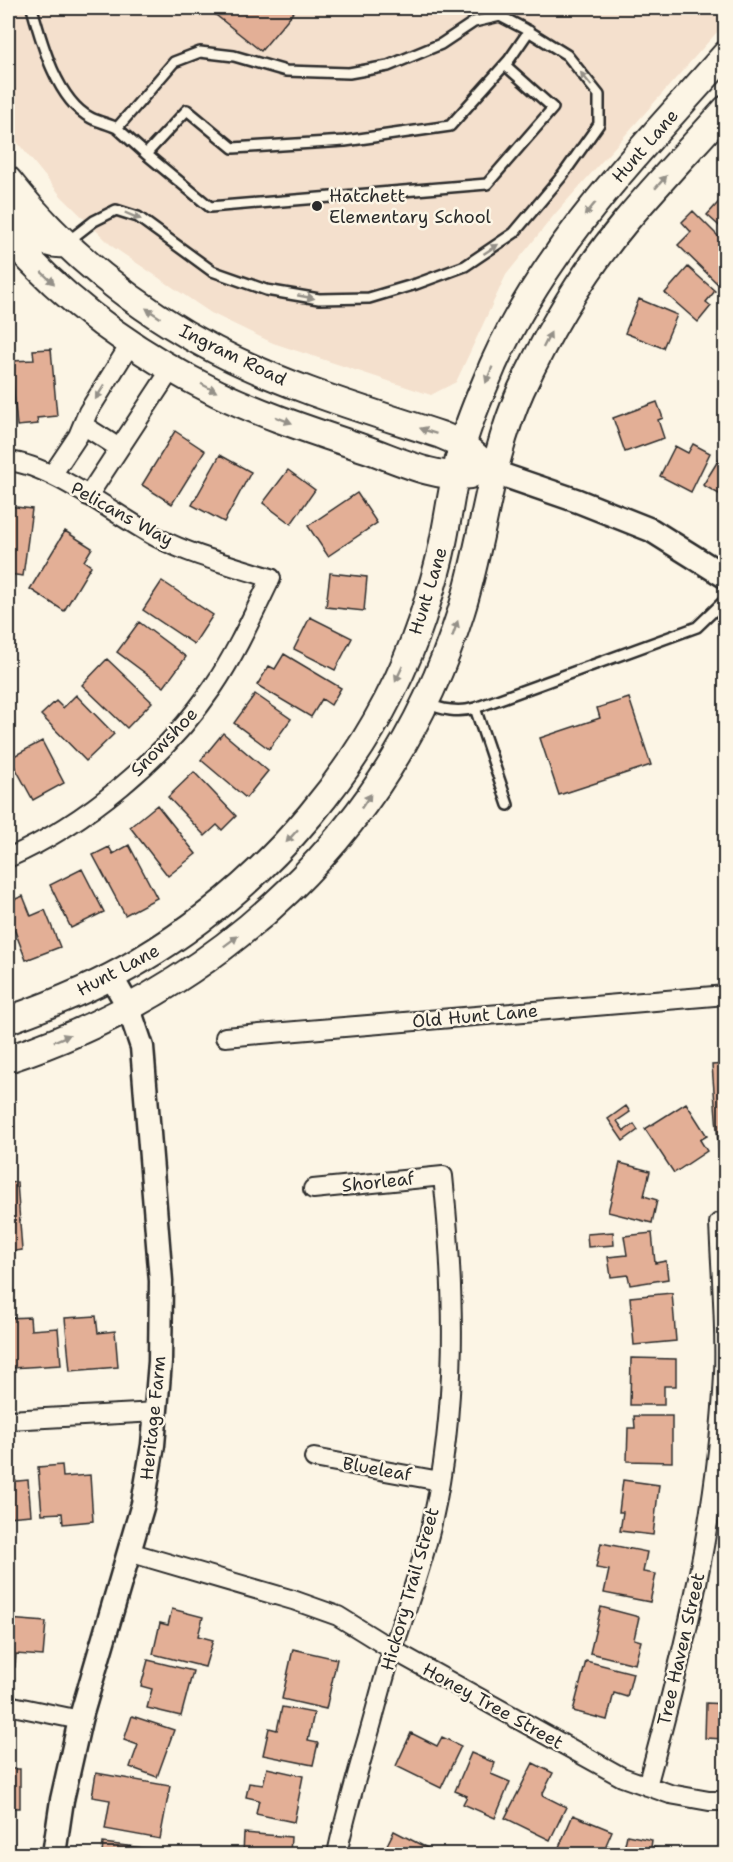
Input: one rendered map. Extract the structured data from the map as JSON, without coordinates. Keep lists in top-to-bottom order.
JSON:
{
  "streets": {
    "main road": ["Hunt Lane", "Ingram Road"],
    "street": [
      "Pelicans Way",
      "Snowshoe",
      "Old Hunt Lane",
      "Shorleaf",
      "Heritage Farm",
      "Blueleaf",
      "Hickory Trail Street",
      "Tree Haven Street",
      "Honey Tree Street"
    ]
  },
  "crossings": [
    ["Hunt Lane", "Ingram Road"],
    ["Hunt Lane", "Heritage Farm"],
    ["Pelicans Way", "Snowshoe"],
    ["Shorleaf", "Hickory Trail Street"],
    ["Heritage Farm", "Honey Tree Street"],
    ["Blueleaf", "Hickory Trail Street"],
    ["Hickory Trail Street", "Honey Tree Street"],
    ["Tree Haven Street", "Honey Tree Street"]
  ],
  "places": ["Hatchett Elementary School"]
}
